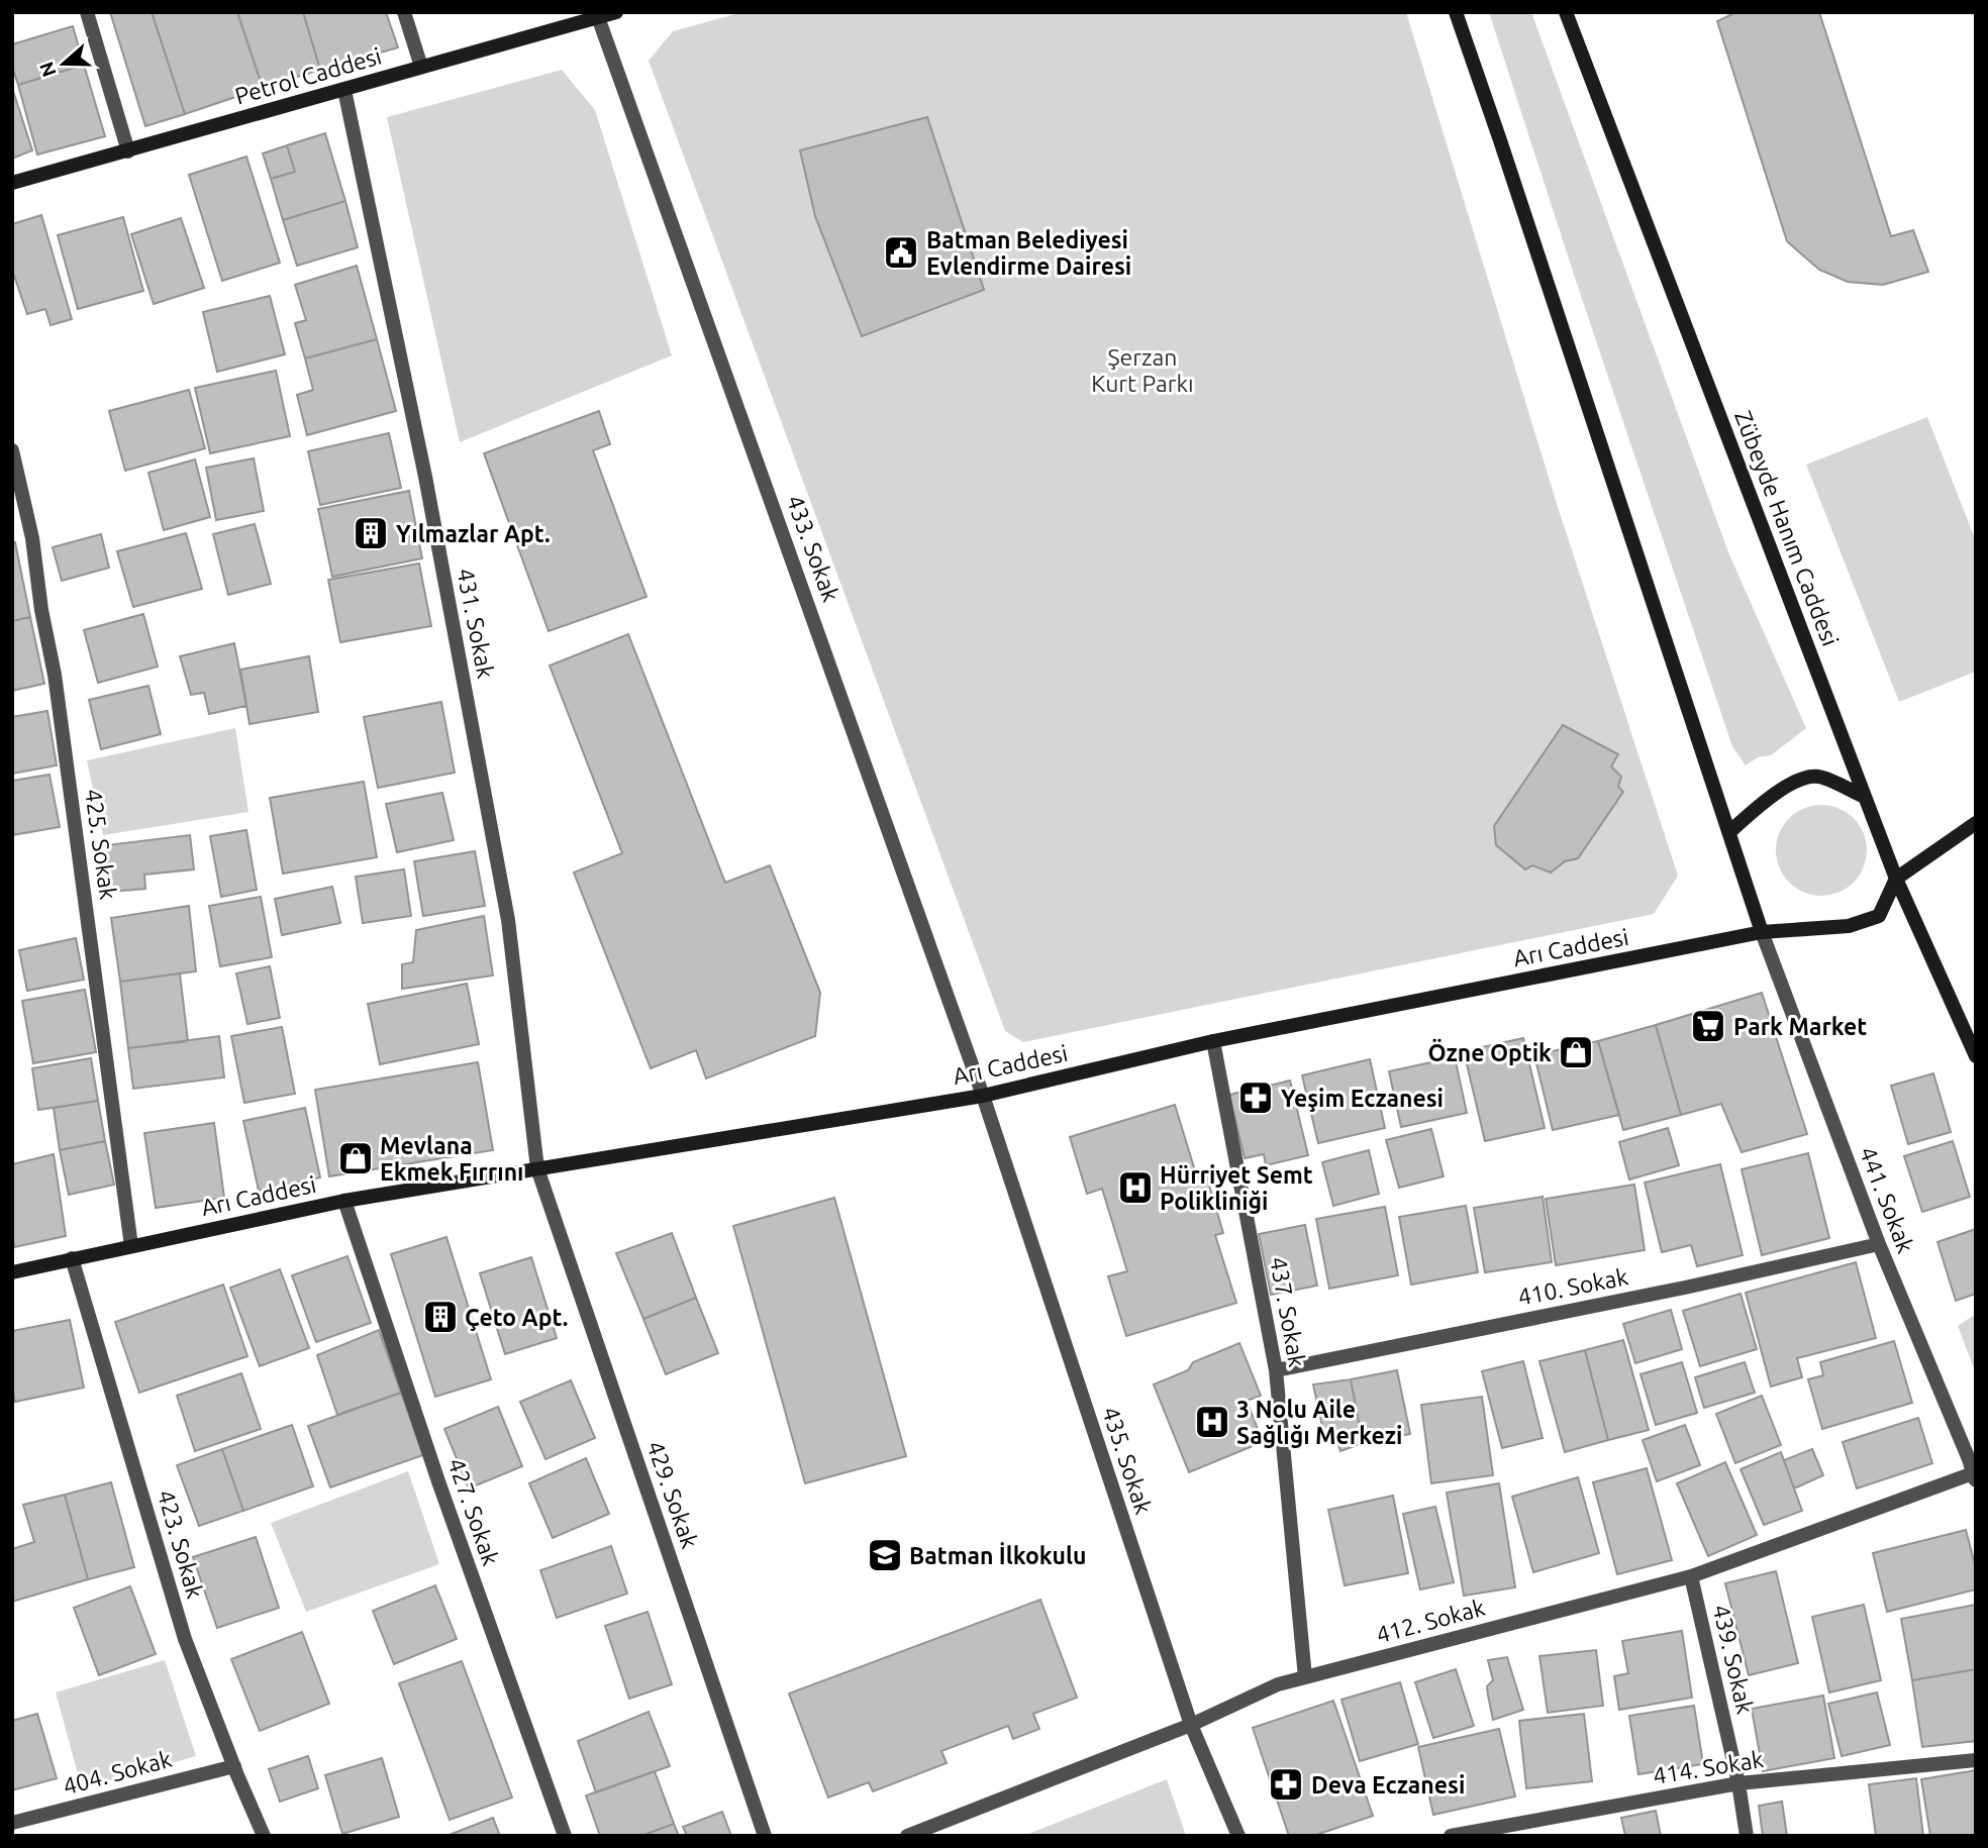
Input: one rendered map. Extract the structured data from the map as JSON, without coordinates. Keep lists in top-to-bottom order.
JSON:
{
  "streets": {
    "street": [
      "Petrol Caddesi",
      "Zübeyde Hanım Caddesi",
      "433. Sokak",
      "431. Sokak",
      "425. Sokak",
      "Arı Caddesi",
      "441. Sokak",
      "410. Sokak",
      "437. Sokak",
      "435. Sokak",
      "429. Sokak",
      "427. Sokak",
      "423. Sokak",
      "412. Sokak",
      "439. Sokak",
      "414. Sokak",
      "404. Sokak"
    ]
  },
  "crossings": [
    ["Petrol Caddesi", "433. Sokak"],
    ["Petrol Caddesi", "431. Sokak"],
    ["Zübeyde Hanım Caddesi", "Arı Caddesi"],
    ["Zübeyde Hanım Caddesi", "441. Sokak"],
    ["433. Sokak", "Arı Caddesi"],
    ["433. Sokak", "435. Sokak"],
    ["431. Sokak", "Arı Caddesi"],
    ["431. Sokak", "429. Sokak"],
    ["425. Sokak", "Arı Caddesi"],
    ["Arı Caddesi", "441. Sokak"],
    ["Arı Caddesi", "437. Sokak"],
    ["Arı Caddesi", "435. Sokak"],
    ["Arı Caddesi", "429. Sokak"],
    ["Arı Caddesi", "427. Sokak"],
    ["Arı Caddesi", "423. Sokak"],
    ["441. Sokak", "410. Sokak"],
    ["441. Sokak", "412. Sokak"],
    ["410. Sokak", "437. Sokak"],
    ["437. Sokak", "412. Sokak"],
    ["435. Sokak", "412. Sokak"],
    ["423. Sokak", "404. Sokak"],
    ["412. Sokak", "439. Sokak"],
    ["439. Sokak", "414. Sokak"]
  ],
  "parks": ["Şerzan Kurt Parkı"],
  "places": {
    "public building": ["Batman Belediyesi Evlendirme Dairesi"],
    "building": ["Yılmazlar Apt.", "Çeto Apt."],
    "supermarket": ["Park Market"],
    "shop": ["Özne Optik", "Mevlana Ekmek Fırrını"],
    "pharmacy": ["Yeşim Eczanesi", "Deva Eczanesi"],
    "hospital": ["Hürriyet Semt Polikliniği", "3 Nolu Aile Sağlığı Merkezi"],
    "school or university": ["Batman İlkokulu"]
  },
  "north": "left"
}
